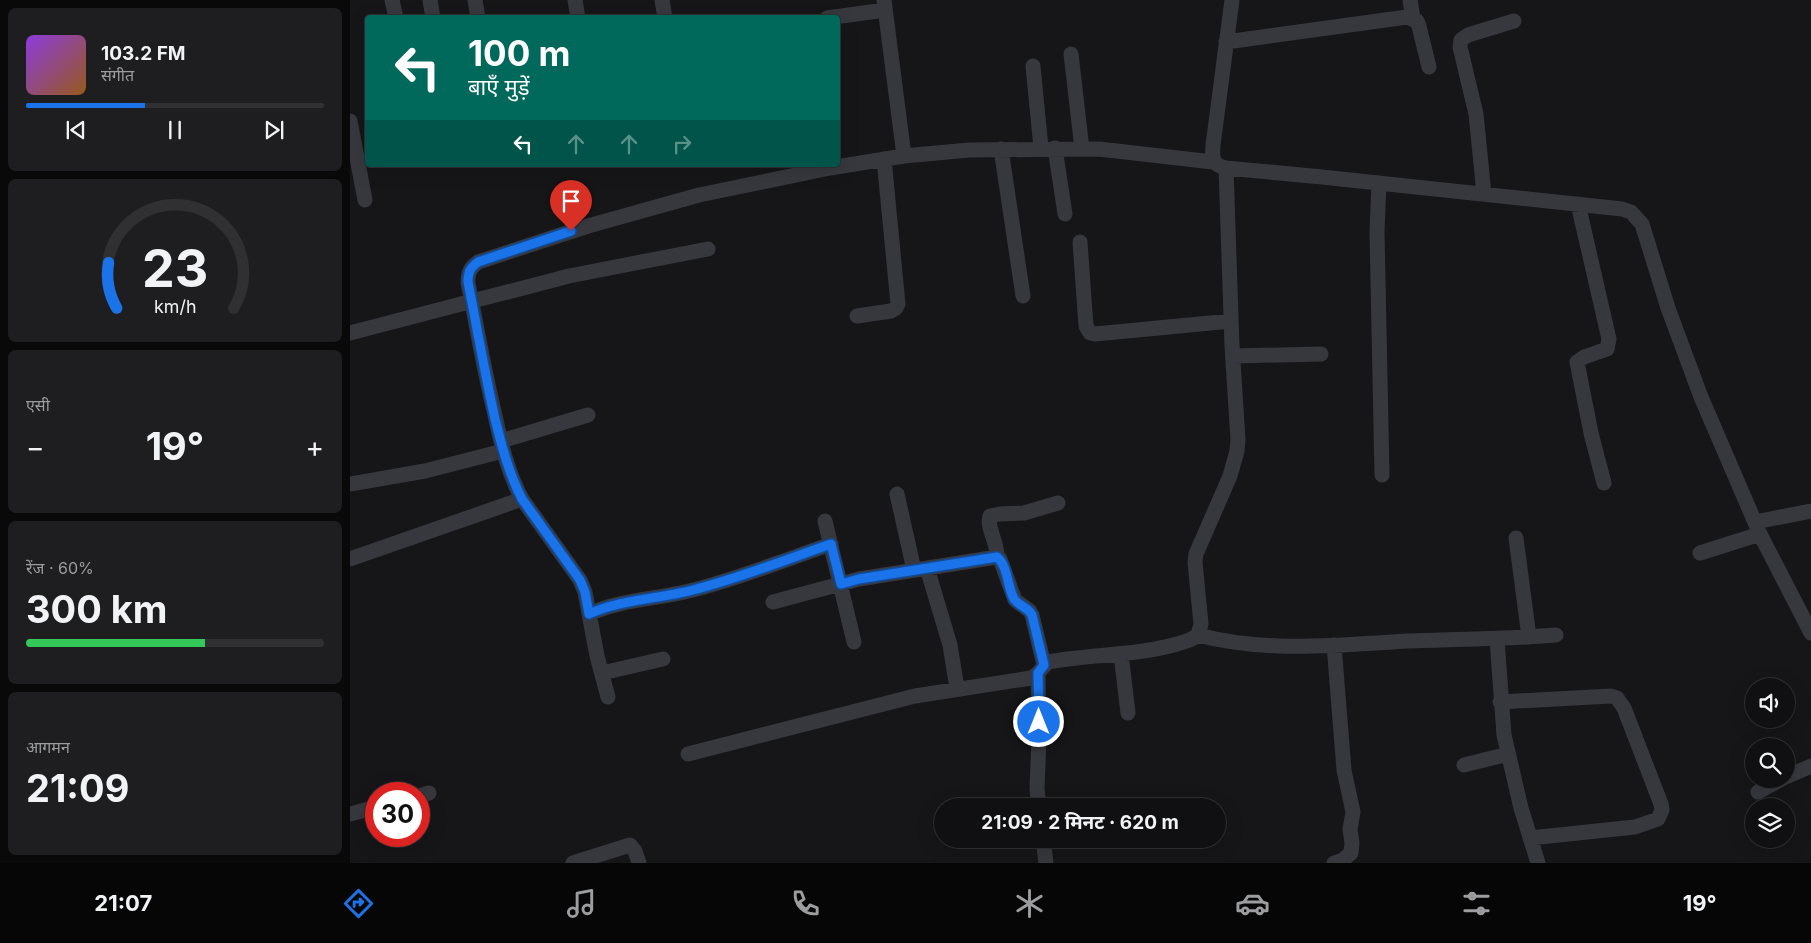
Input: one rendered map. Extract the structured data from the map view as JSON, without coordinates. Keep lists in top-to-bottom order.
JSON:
{
  "page": {
    "turn": ["100 m", "बाएँ मुड़ें"],
    "song": ["103.2 FM", "संगीत"],
    "tile": [
      "एसी",
      ["रेंज · 60%", "300 km"],
      ["आगमन", "21:09"]
    ],
    "heat": ["−", "19°", "+"],
    "limit": "30",
    "trip": "21:09 · 2 मिनट · 620 m",
    "tabs": ["21:07", "19°"],
    "gauge": ["23", "km/h"]
  }
}
